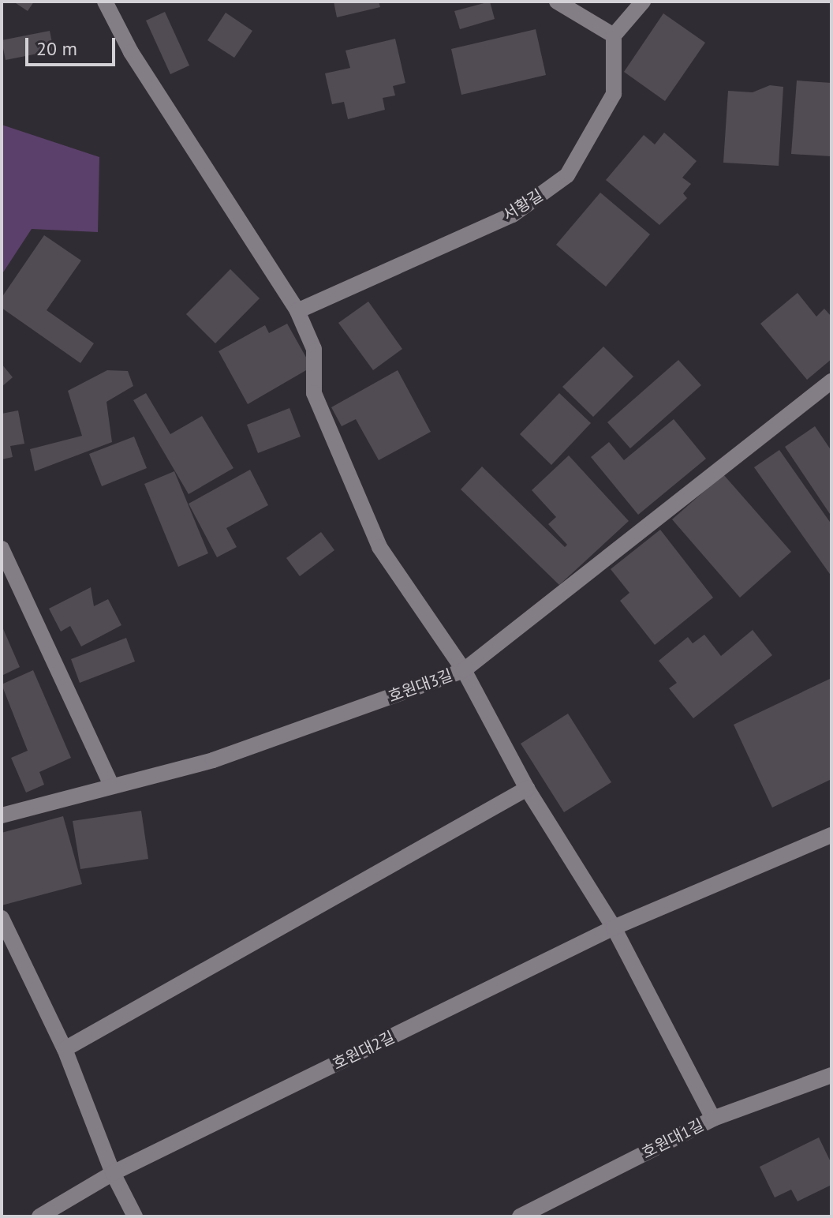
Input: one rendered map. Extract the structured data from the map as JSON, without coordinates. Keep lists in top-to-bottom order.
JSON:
{
  "streets": {
    "street": [
      "서황길",
      "호원대3길",
      "호원대2길",
      "호원대1길"
    ]
  },
  "scale_bar": "20 m"
}
